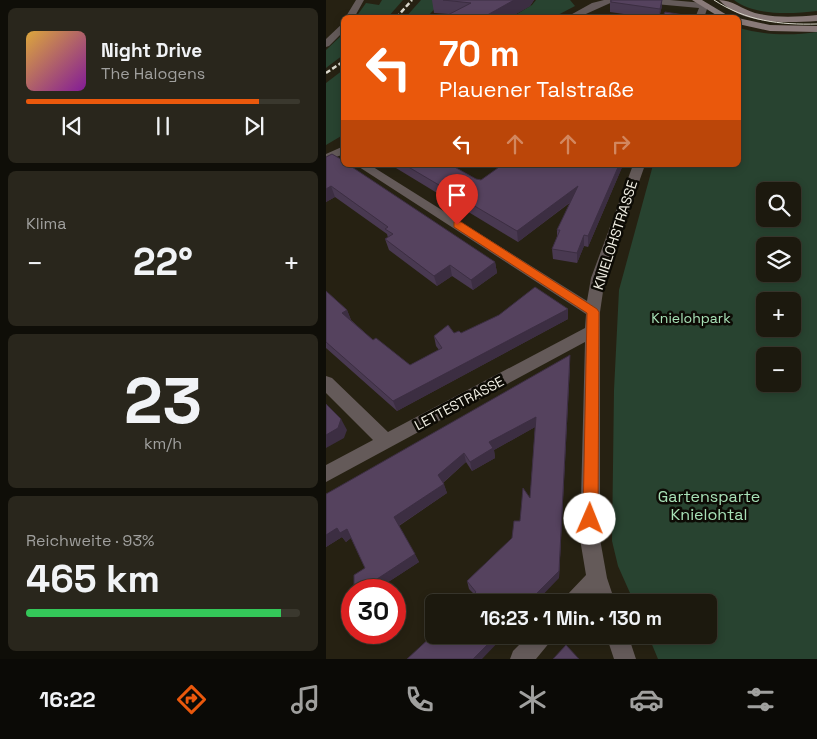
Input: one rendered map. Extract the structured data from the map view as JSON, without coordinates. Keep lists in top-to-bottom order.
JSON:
{
  "streets": {
    "street": ["KNIELOHSTRASSE", "LETTESTRASSE"]
  },
  "crossings": [
    ["KNIELOHSTRASSE", "LETTESTRASSE"]
  ],
  "parks": ["Knielohpark", "Gartensparte Knielohtal"],
  "page": {
    "turn": ["70 m", "Plauener Talstraße"],
    "song": ["Night Drive", "The Halogens"],
    "tile": [
      "Klima",
      ["23", "km/h"],
      ["Reichweite · 93%", "465 km"]
    ],
    "map_buttons": ["+", "−"],
    "heat": ["−", "22°", "+"],
    "limit": "30",
    "trip": "16:23 · 1 Min. · 130 m",
    "tabs": "16:22"
  }
}
